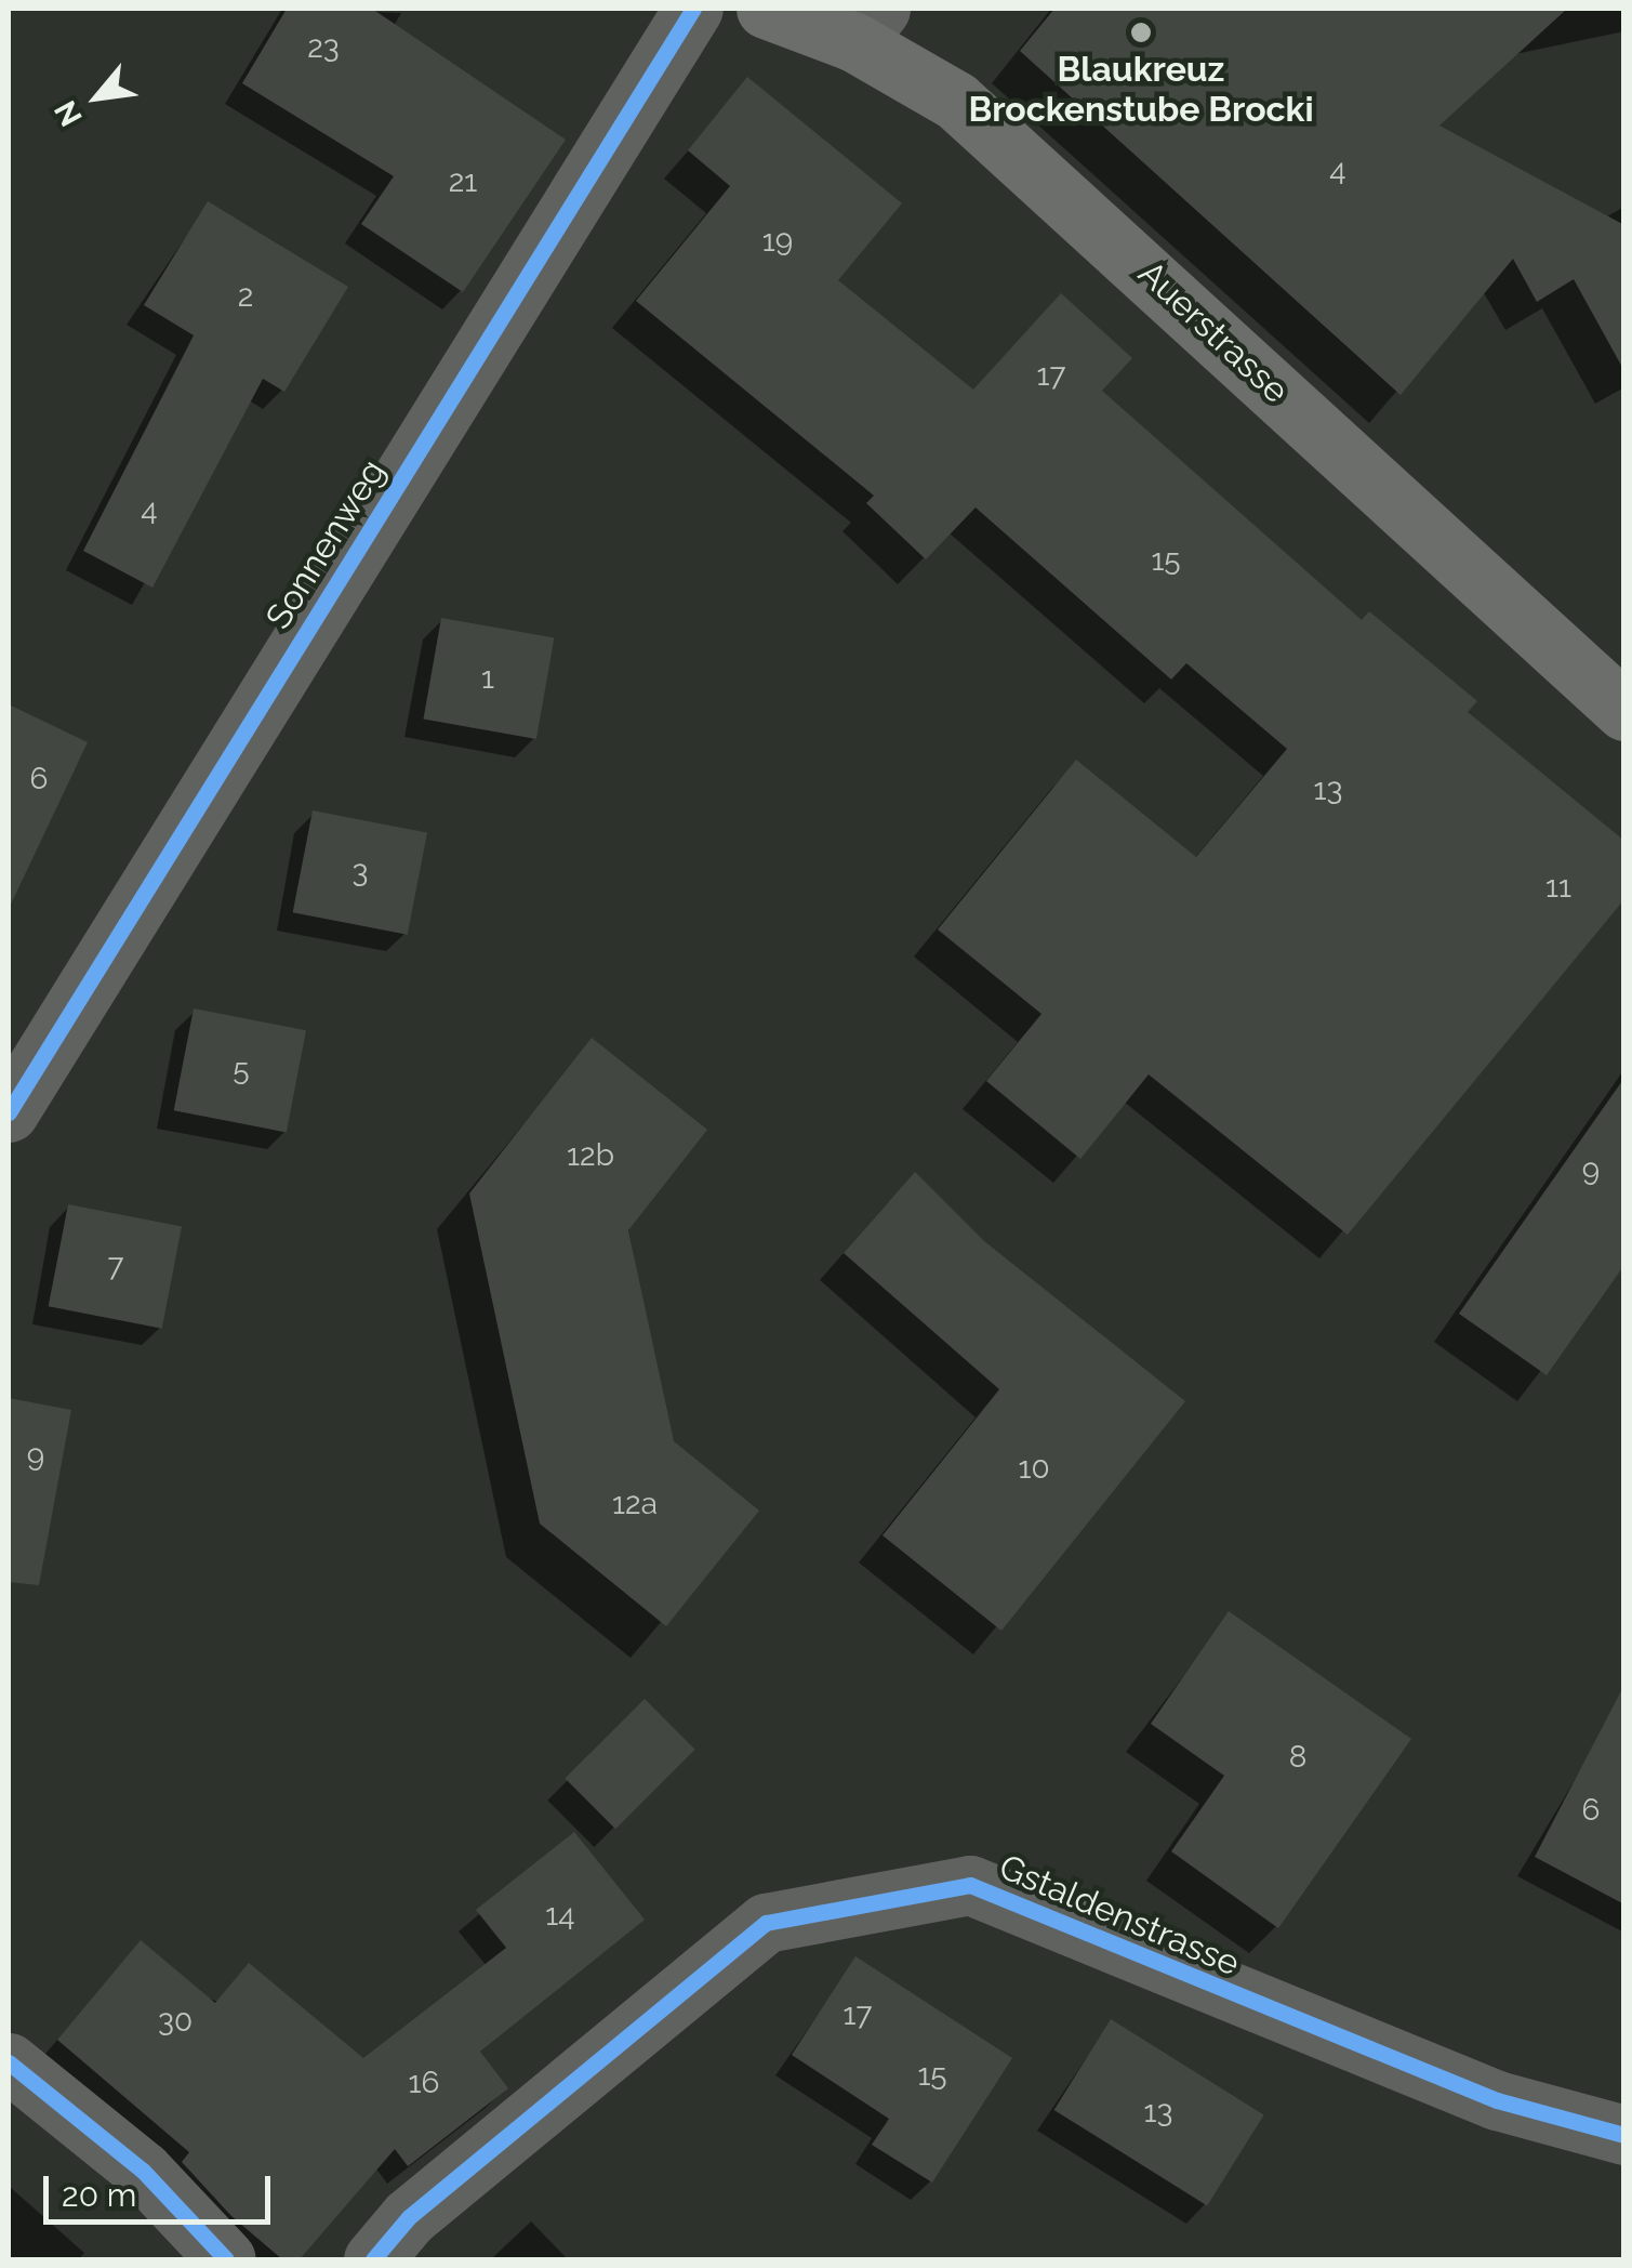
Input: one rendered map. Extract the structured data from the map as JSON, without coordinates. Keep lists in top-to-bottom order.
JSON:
{
  "streets": {
    "main road": ["Auerstrasse"],
    "street": ["Sonnenweg", "Gstaldenstrasse"]
  },
  "places": ["Blaukreuz Brockenstube Brocki"],
  "house_numbers": [
    "23",
    "4",
    "21",
    "19",
    "2",
    "17",
    "4",
    "15",
    "1",
    "6",
    "13",
    "3",
    "11",
    "5",
    "12b",
    "9",
    "7",
    "9",
    "10",
    "12a",
    "8",
    "6",
    "14",
    "17",
    "30",
    "15",
    "16",
    "13"
  ],
  "scale_bar": "20 m",
  "north": "bottom left"
}
